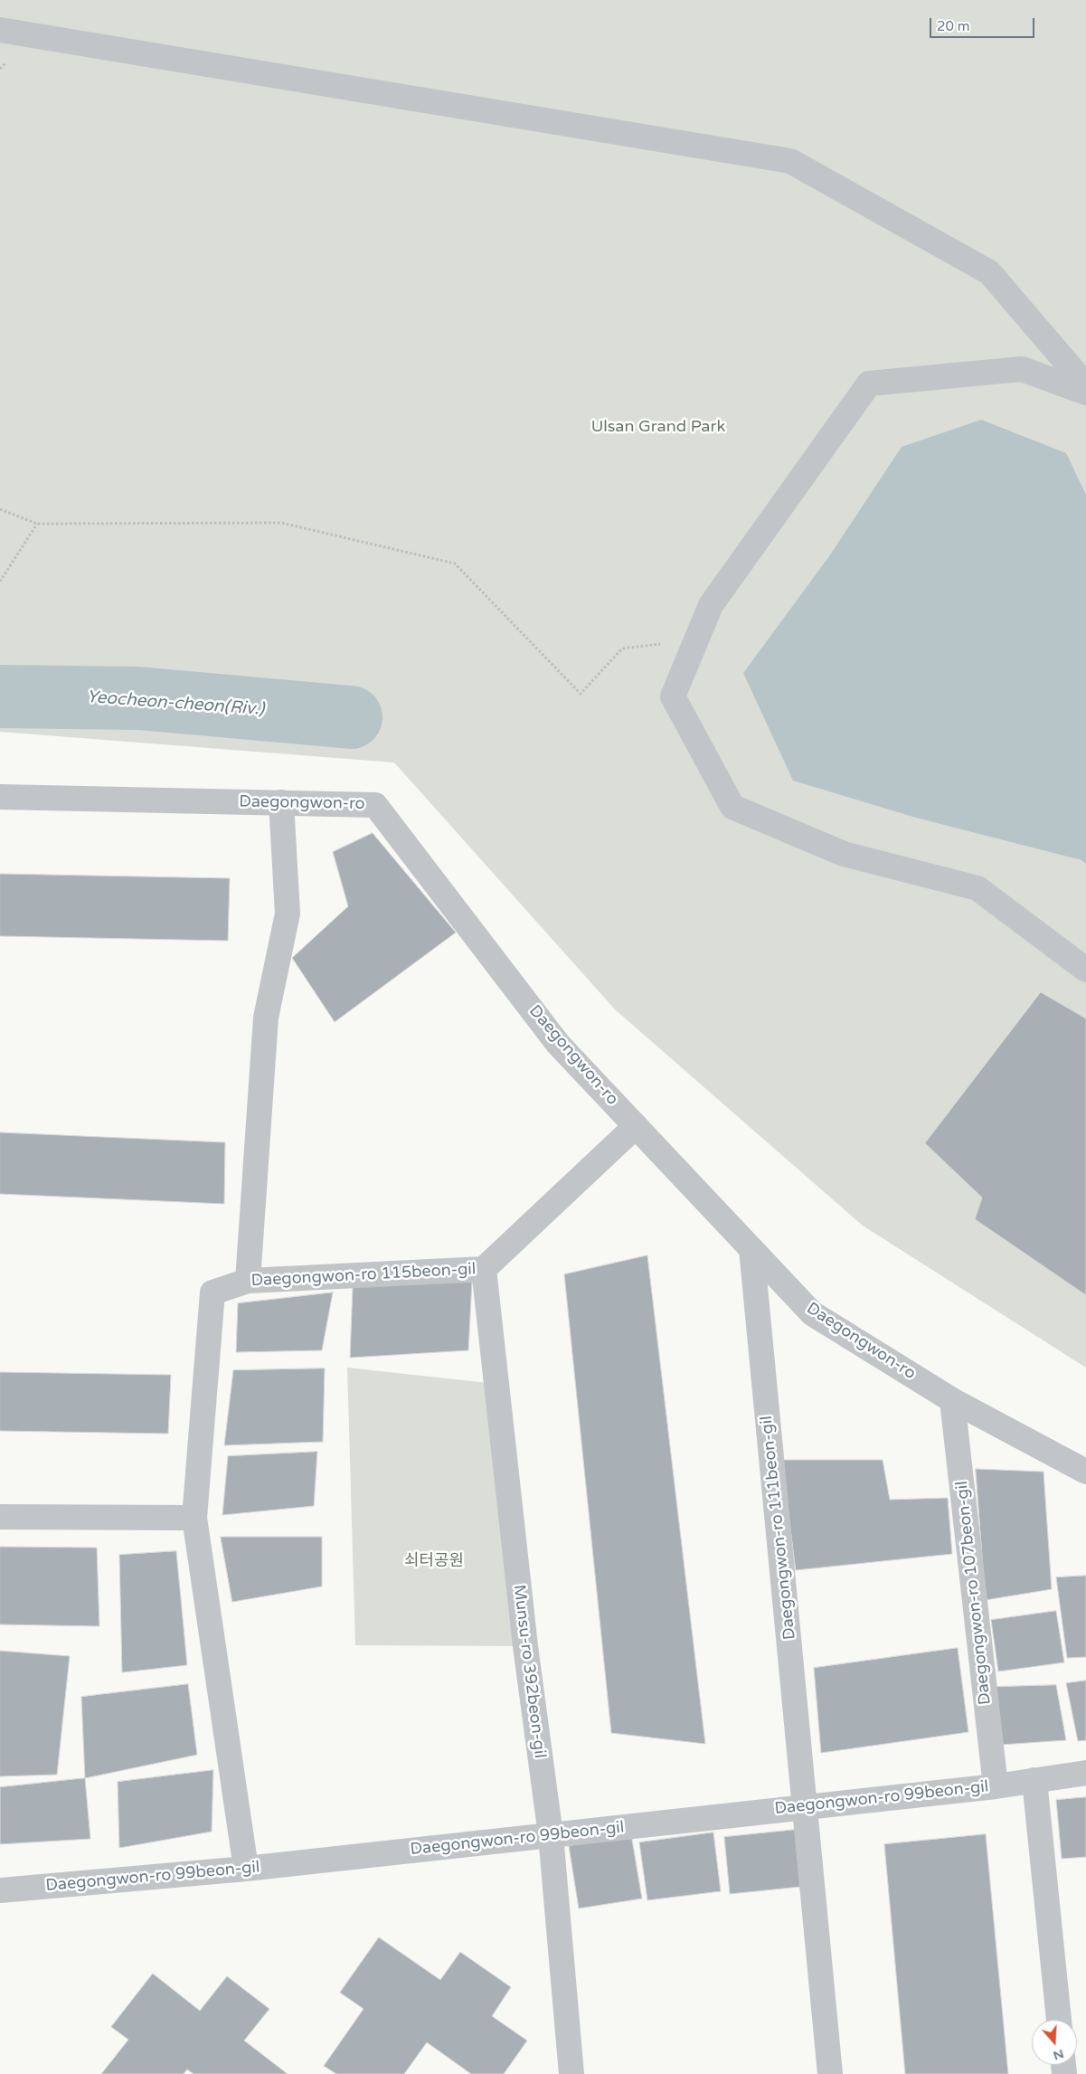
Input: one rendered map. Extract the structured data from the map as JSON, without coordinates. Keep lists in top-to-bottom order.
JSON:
{
  "streets": {
    "street": [
      "Daegongwon-ro",
      "Daegongwon-ro 115beon-gil",
      "Daegongwon-ro 111beon-gil",
      "Daegongwon-ro 107beon-gil",
      "Munsu-ro 392beon-gil",
      "Daegongwon-ro 99beon-gil"
    ]
  },
  "crossings": [
    ["Daegongwon-ro", "Daegongwon-ro 115beon-gil"],
    ["Daegongwon-ro", "Daegongwon-ro 111beon-gil"],
    ["Daegongwon-ro", "Daegongwon-ro 107beon-gil"],
    ["Daegongwon-ro 115beon-gil", "Munsu-ro 392beon-gil"],
    ["Daegongwon-ro 111beon-gil", "Daegongwon-ro 99beon-gil"],
    ["Daegongwon-ro 107beon-gil", "Daegongwon-ro 99beon-gil"],
    ["Munsu-ro 392beon-gil", "Daegongwon-ro 99beon-gil"]
  ],
  "water": ["Yeocheon-cheon(Riv.)"],
  "parks": ["Ulsan Grand Park", "쇠터공원"],
  "scale_bar": "20 m",
  "north": "bottom"
}
